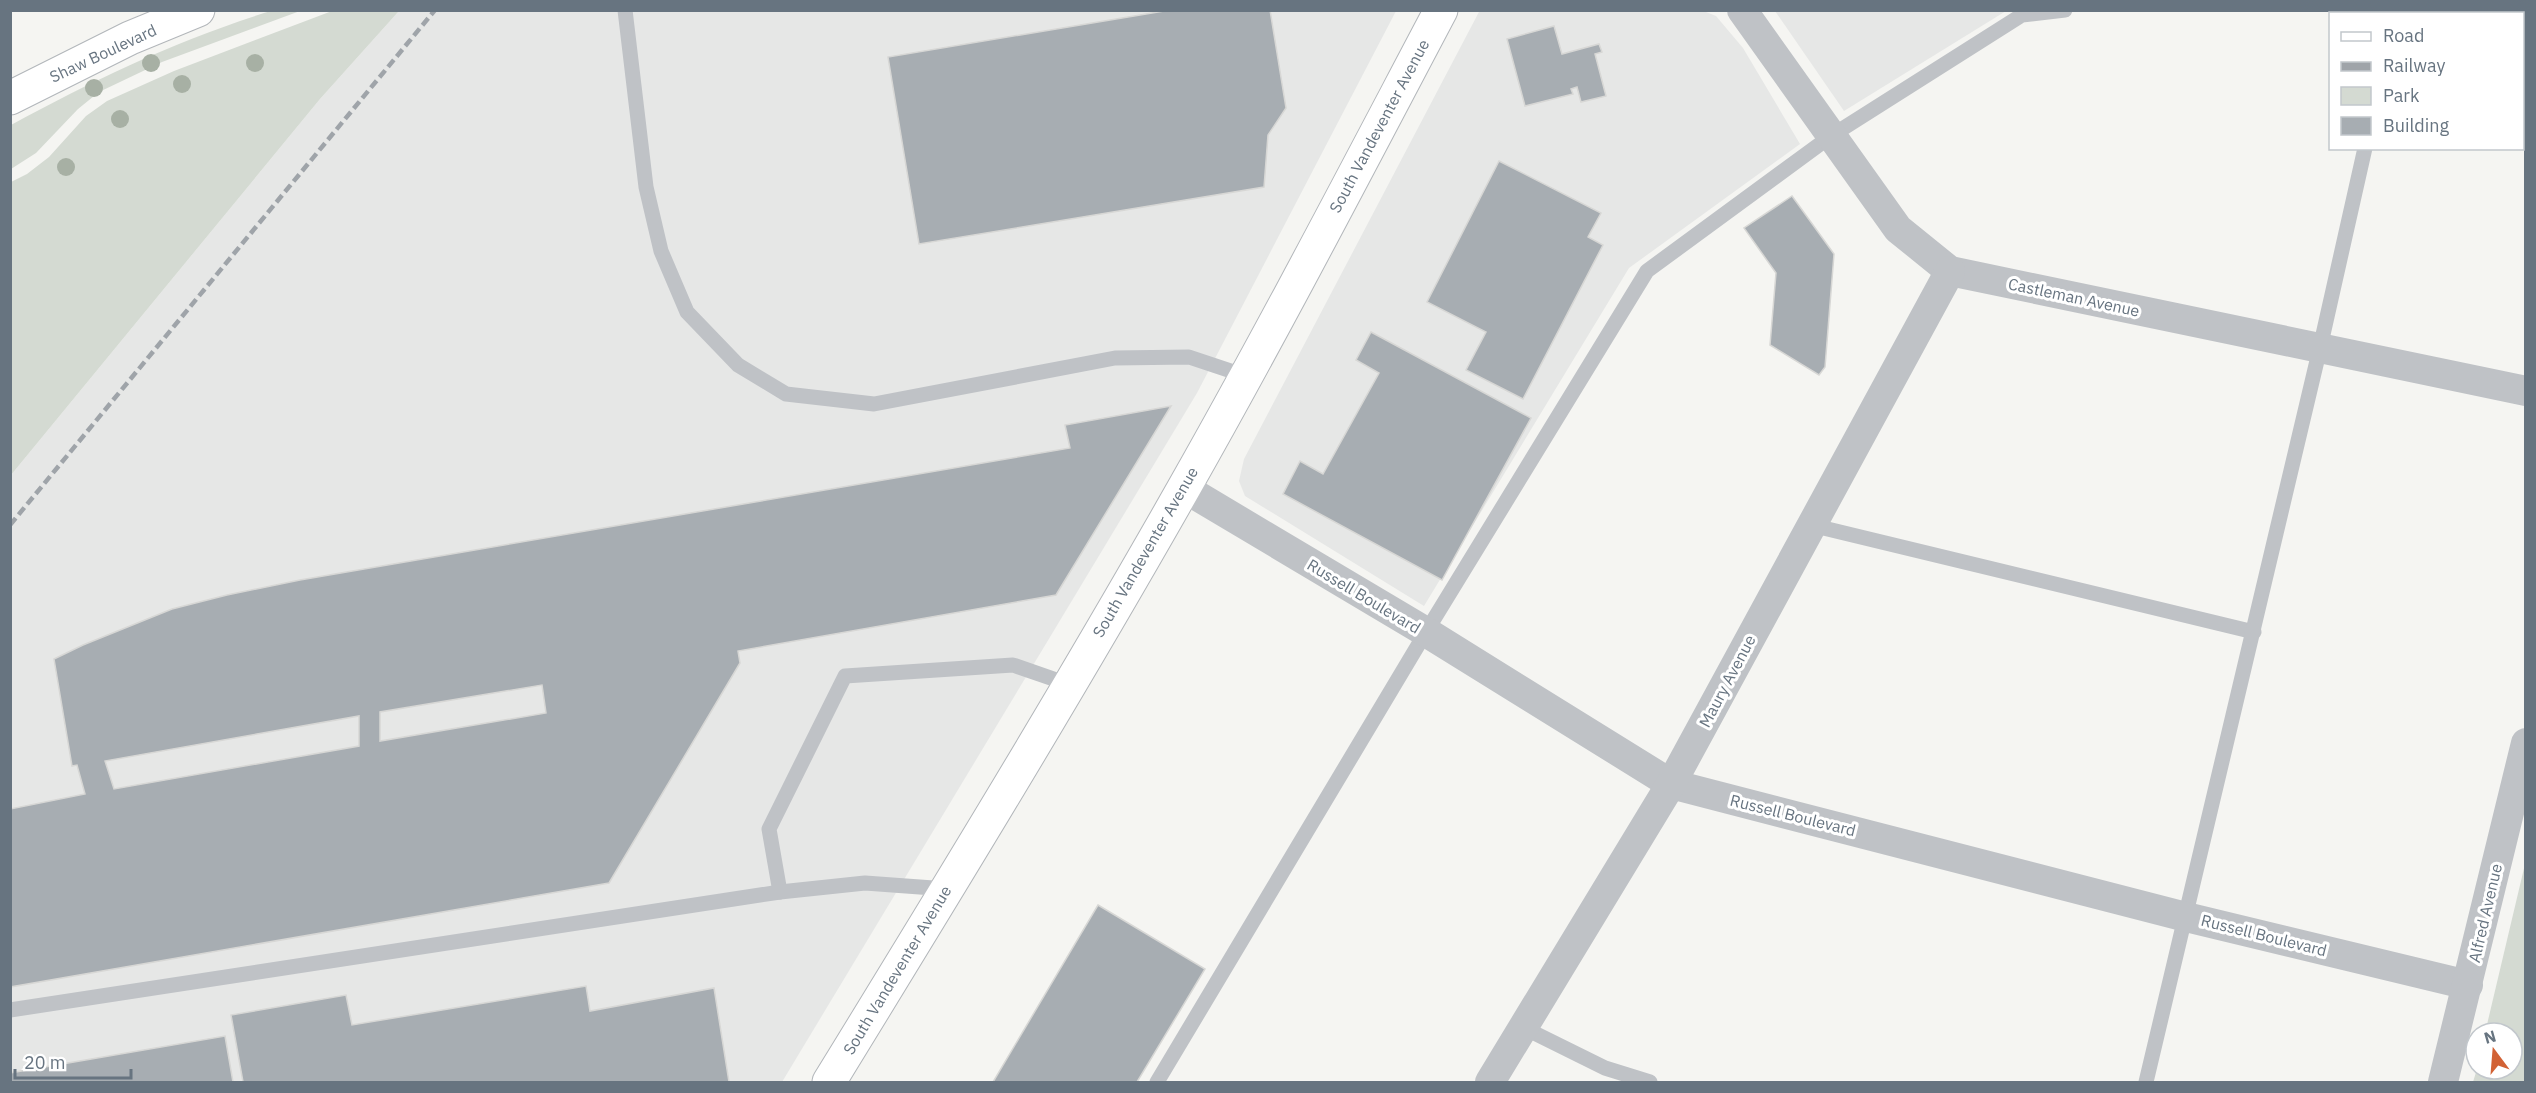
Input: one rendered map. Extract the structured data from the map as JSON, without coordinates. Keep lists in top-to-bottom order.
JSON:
{
  "streets": {
    "main road": ["Shaw Boulevard", "South Vandeventer Avenue"],
    "street": [
      "Castleman Avenue",
      "Russell Boulevard",
      "Maury Avenue",
      "Alfred Avenue"
    ]
  },
  "crossings": [
    ["South Vandeventer Avenue", "Russell Boulevard"],
    ["Castleman Avenue", "Maury Avenue"],
    ["Russell Boulevard", "Maury Avenue"],
    ["Russell Boulevard", "Alfred Avenue"]
  ],
  "legend": [
    "Road",
    "Railway",
    "Park",
    "Building"
  ],
  "scale_bar": "20 m",
  "north": "top"
}
